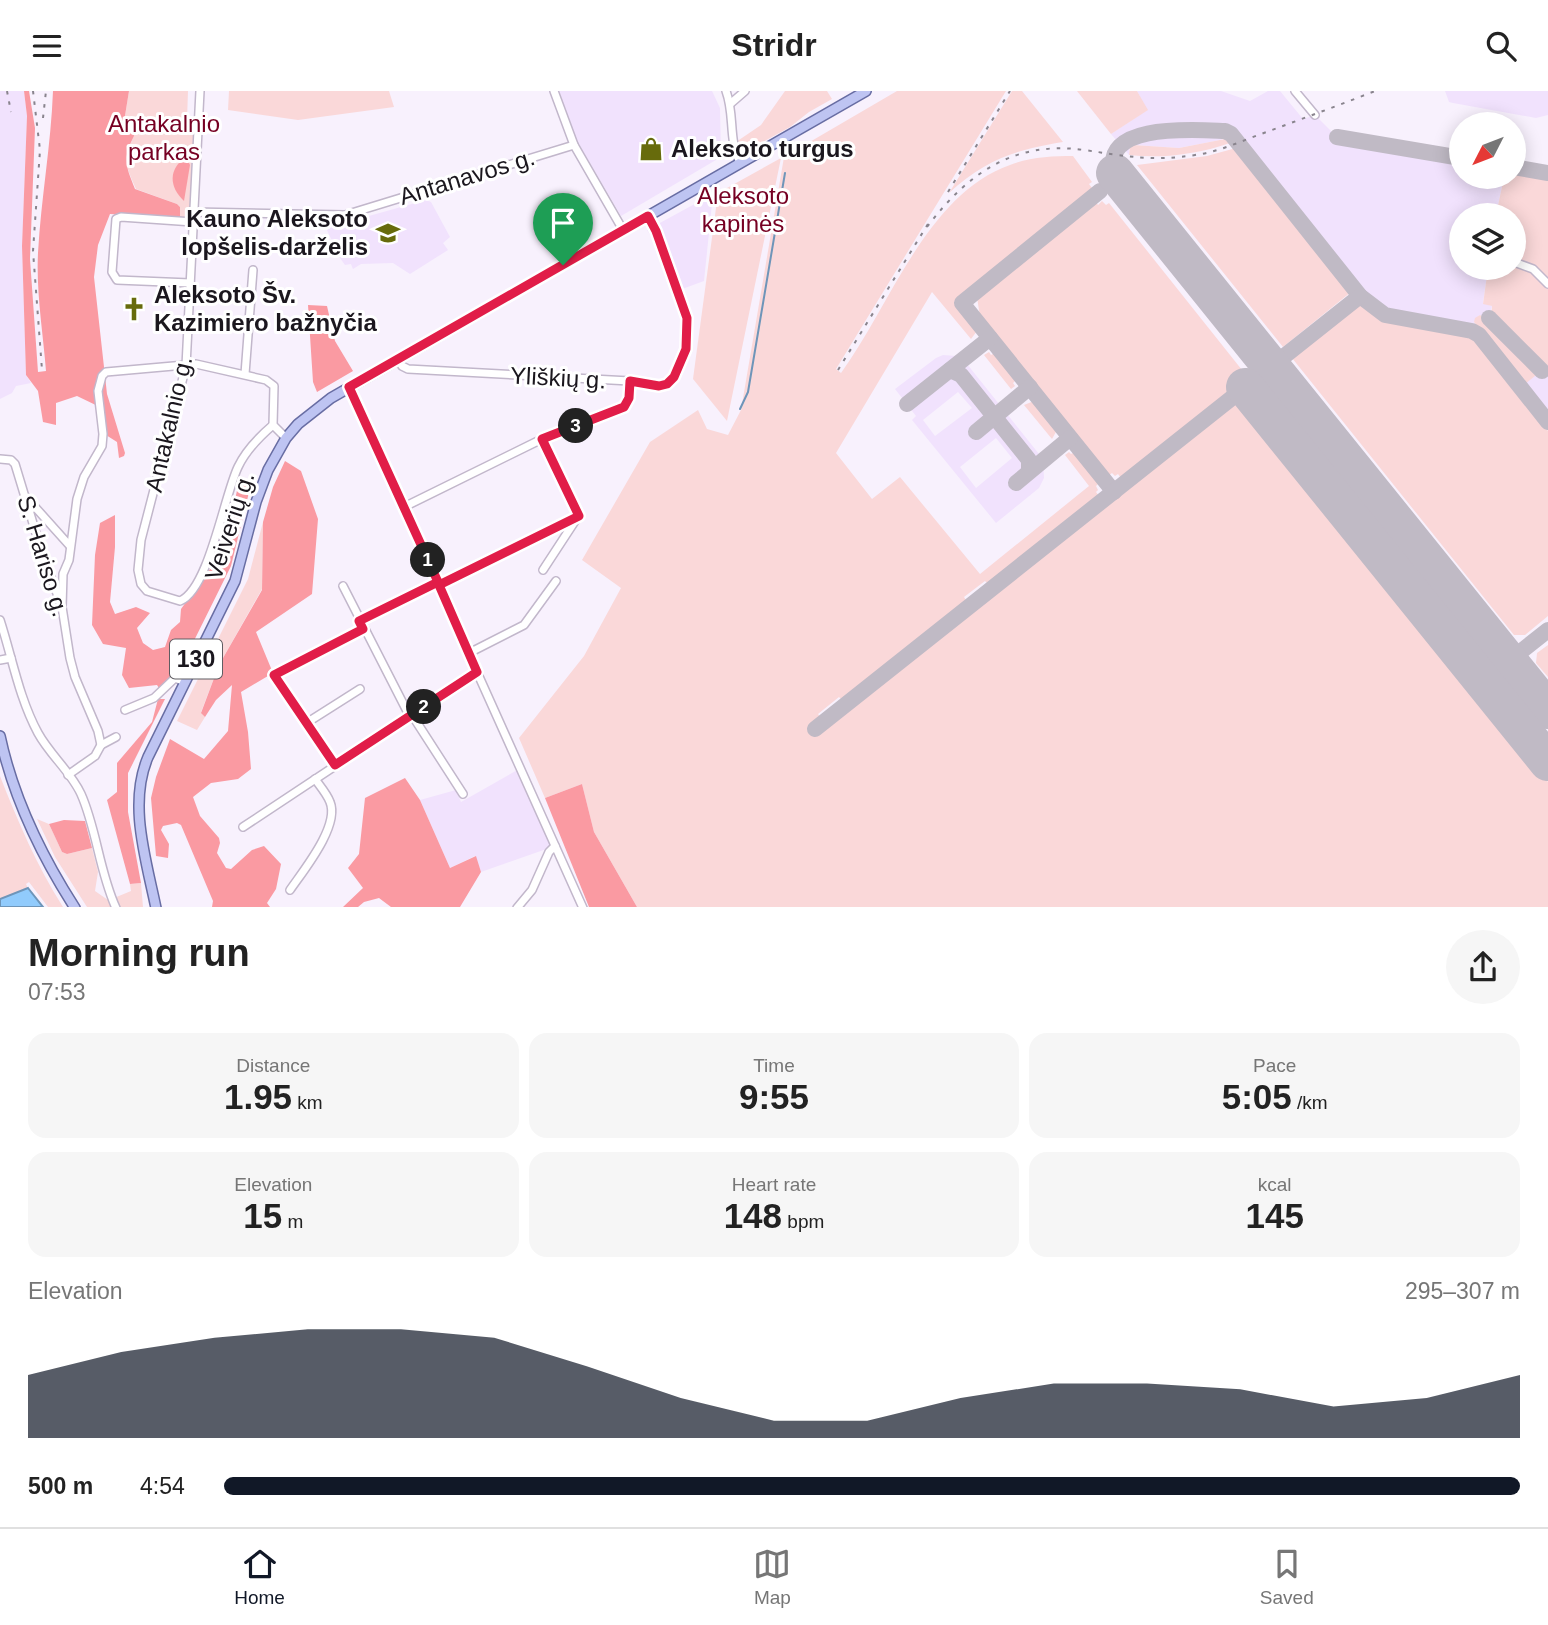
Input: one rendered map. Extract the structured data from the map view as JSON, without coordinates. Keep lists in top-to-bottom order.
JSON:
{
  "streets": {
    "main road": ["Veiverių g.", "130"],
    "street": [
      "Antanavos g.",
      "Yliškių g.",
      "Antakalnio g.",
      "S. Hariso g."
    ]
  },
  "crossings": [
    ["Antanavos g.", "Antakalnio g."],
    ["Yliškių g.", "Veiverių g."]
  ],
  "parks": ["Antakalnio parkas", "Aleksoto kapinės"],
  "places": {
    "shop": ["Aleksoto turgus"],
    "school or university": ["Kauno Aleksoto lopšelis-darželis"],
    "church": ["Aleksoto Šv. Kazimiero bažnyčia"]
  },
  "north": "bottom left",
  "page": {
    "header": "Stridr",
    "pins": ["3", "1", "2"],
    "heading": ["Morning run", "07:53"],
    "stats": [
      ["Distance", "1.95 km"],
      ["Time", "9:55"],
      ["Pace", "5:05 /km"],
      ["Elevation", "15 m"],
      ["Heart rate", "148 bpm"],
      ["kcal", "145"]
    ],
    "chart": ["Elevation", "295–307 m"],
    "list": [
      {
        "name": "500 m",
        "note": "4:54"
      }
    ],
    "tabs": ["Home", "Map", "Saved"]
  }
}
